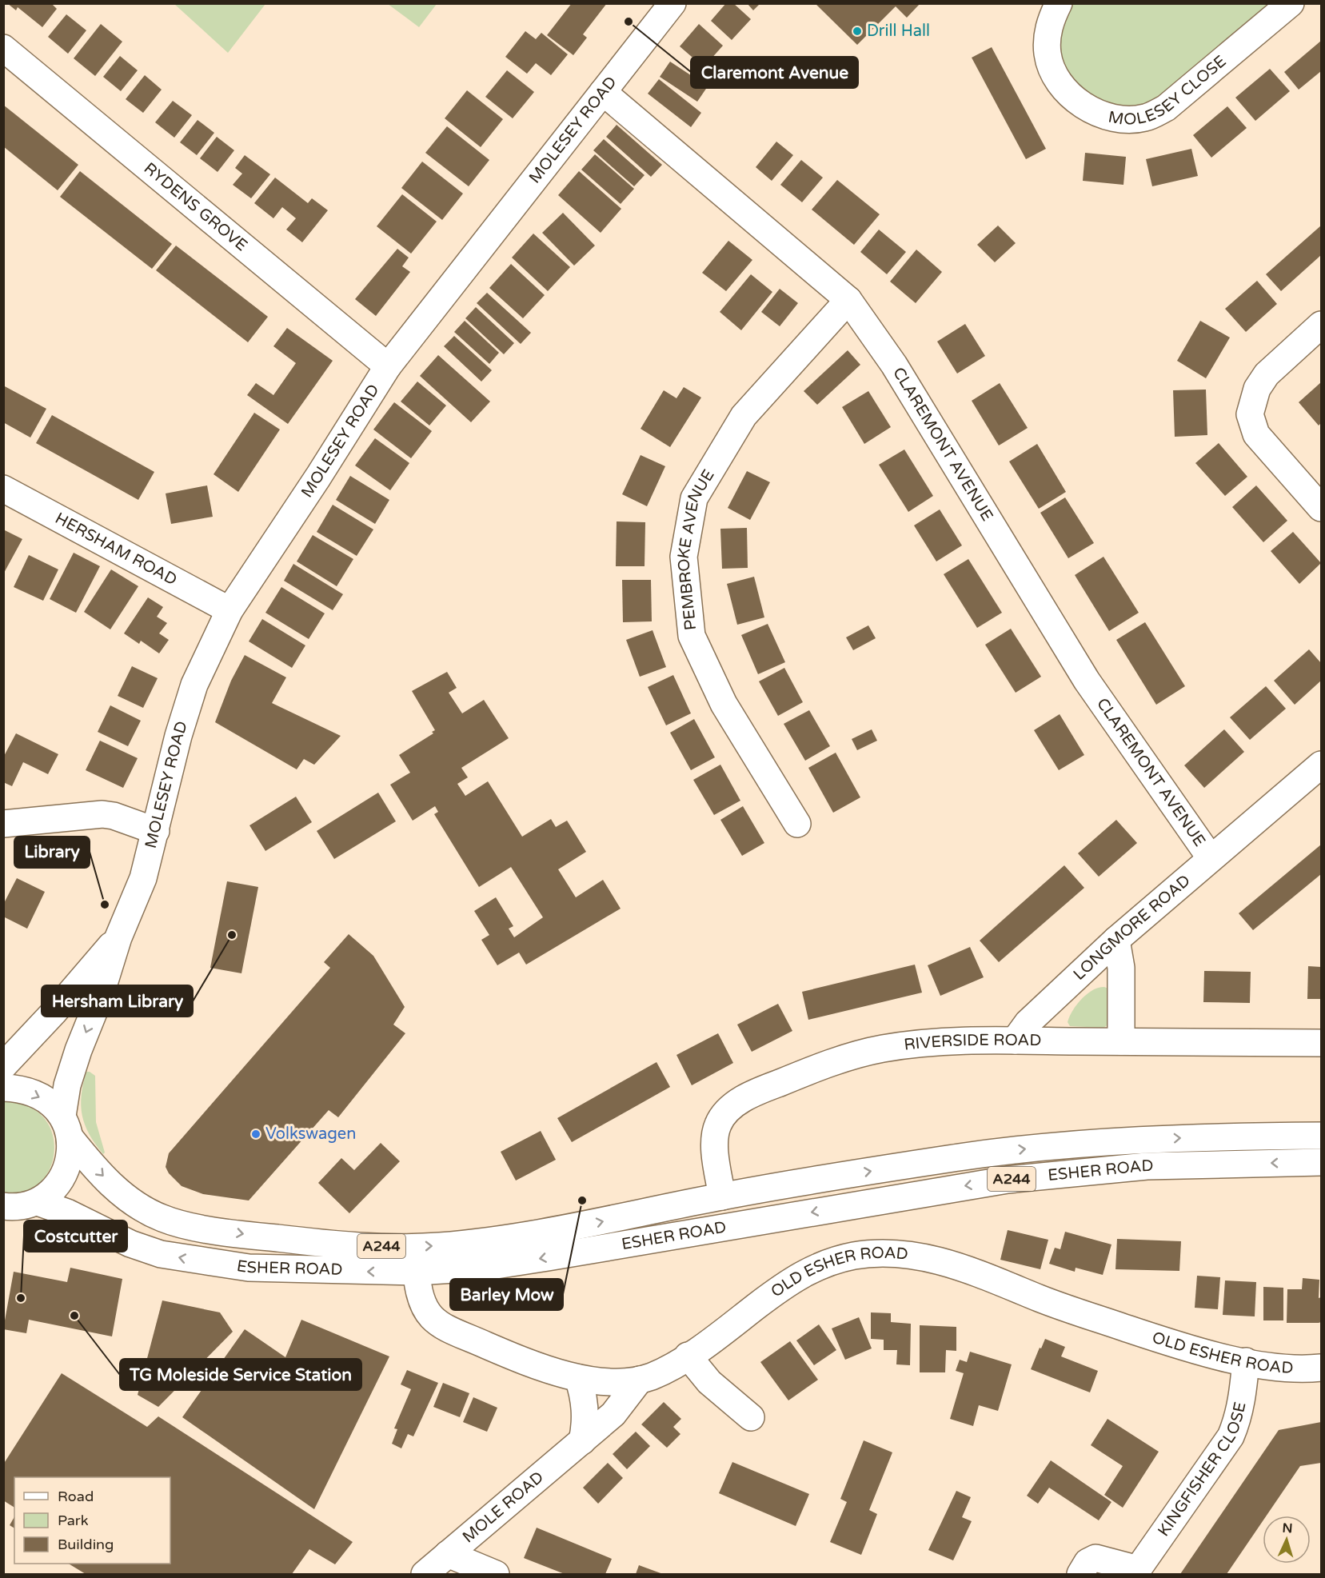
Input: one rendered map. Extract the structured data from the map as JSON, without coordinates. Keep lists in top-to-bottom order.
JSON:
{
  "streets": {
    "street": [
      "MOLESEY CLOSE",
      "MOLESEY ROAD",
      "RYDENS GROVE",
      "CLAREMONT AVENUE",
      "HERSHAM ROAD",
      "PEMBROKE AVENUE",
      "LONGMORE ROAD",
      "RIVERSIDE ROAD",
      "ESHER ROAD",
      "A244",
      "OLD ESHER ROAD",
      "KINGFISHER CLOSE",
      "MOLE ROAD"
    ]
  },
  "crossings": [
    ["MOLESEY ROAD", "RYDENS GROVE"],
    ["MOLESEY ROAD", "CLAREMONT AVENUE"],
    ["MOLESEY ROAD", "HERSHAM ROAD"],
    ["MOLESEY ROAD", "ESHER ROAD"],
    ["CLAREMONT AVENUE", "PEMBROKE AVENUE"],
    ["CLAREMONT AVENUE", "LONGMORE ROAD"],
    ["LONGMORE ROAD", "RIVERSIDE ROAD"],
    ["RIVERSIDE ROAD", "ESHER ROAD"],
    ["ESHER ROAD", "OLD ESHER ROAD"],
    ["OLD ESHER ROAD", "KINGFISHER CLOSE"],
    ["OLD ESHER ROAD", "MOLE ROAD"]
  ],
  "places": [
    "Claremont Avenue",
    "Drill Hall",
    "Library",
    "Hersham Library",
    "Volkswagen",
    "Barley Mow",
    "Costcutter",
    "TG Moleside Service Station"
  ],
  "legend": ["Road", "Park", "Building"],
  "north": "top"
}
